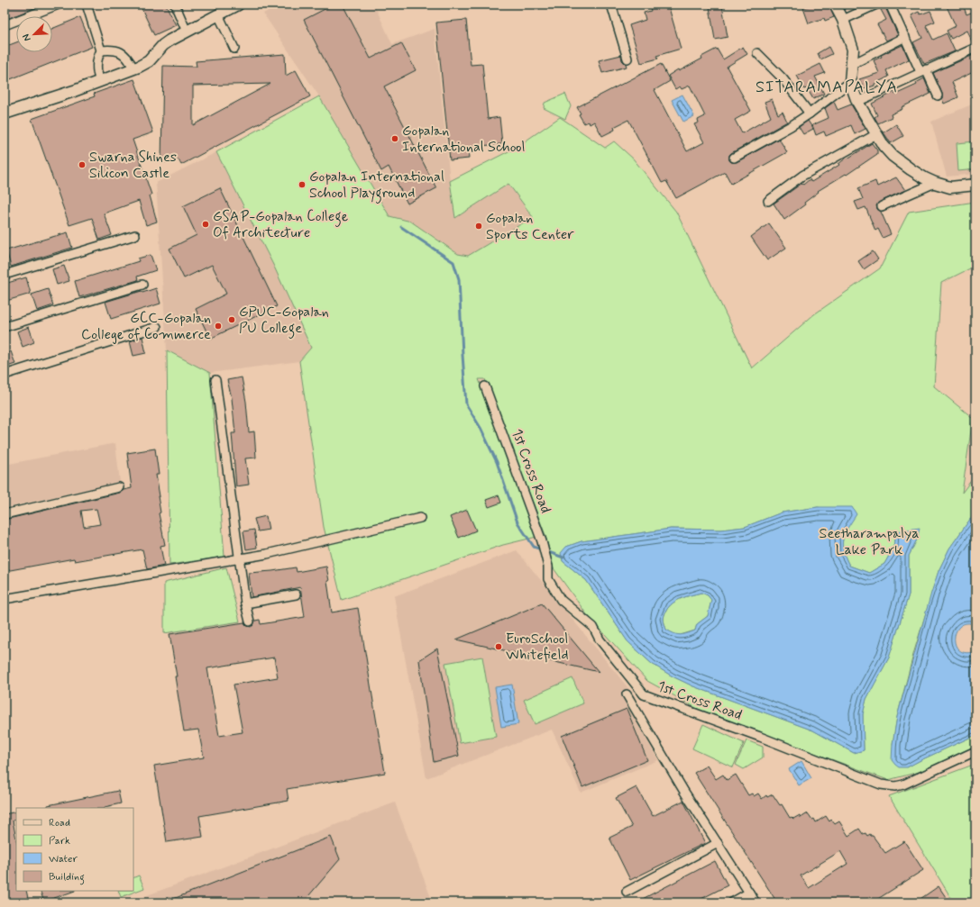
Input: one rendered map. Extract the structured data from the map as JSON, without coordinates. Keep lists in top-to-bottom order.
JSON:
{
  "streets": {
    "street": ["1st Cross Road"]
  },
  "districts": ["SITARAMAPALYA"],
  "parks": ["Seetharampalya Lake Park"],
  "places": [
    "Gopalan International School",
    "Swarna Shines Silicon Castle",
    "Gopalan International School Playground",
    "GSAP-Gopalan College Of Architecture",
    "Gopalan Sports Center",
    "GPUC-Gopalan PU College",
    "GCC-Gopalan College of Commerce",
    "EuroSchool Whitefield"
  ],
  "legend": [
    "Road",
    "Park",
    "Water",
    "Building"
  ],
  "north": "bottom left"
}
